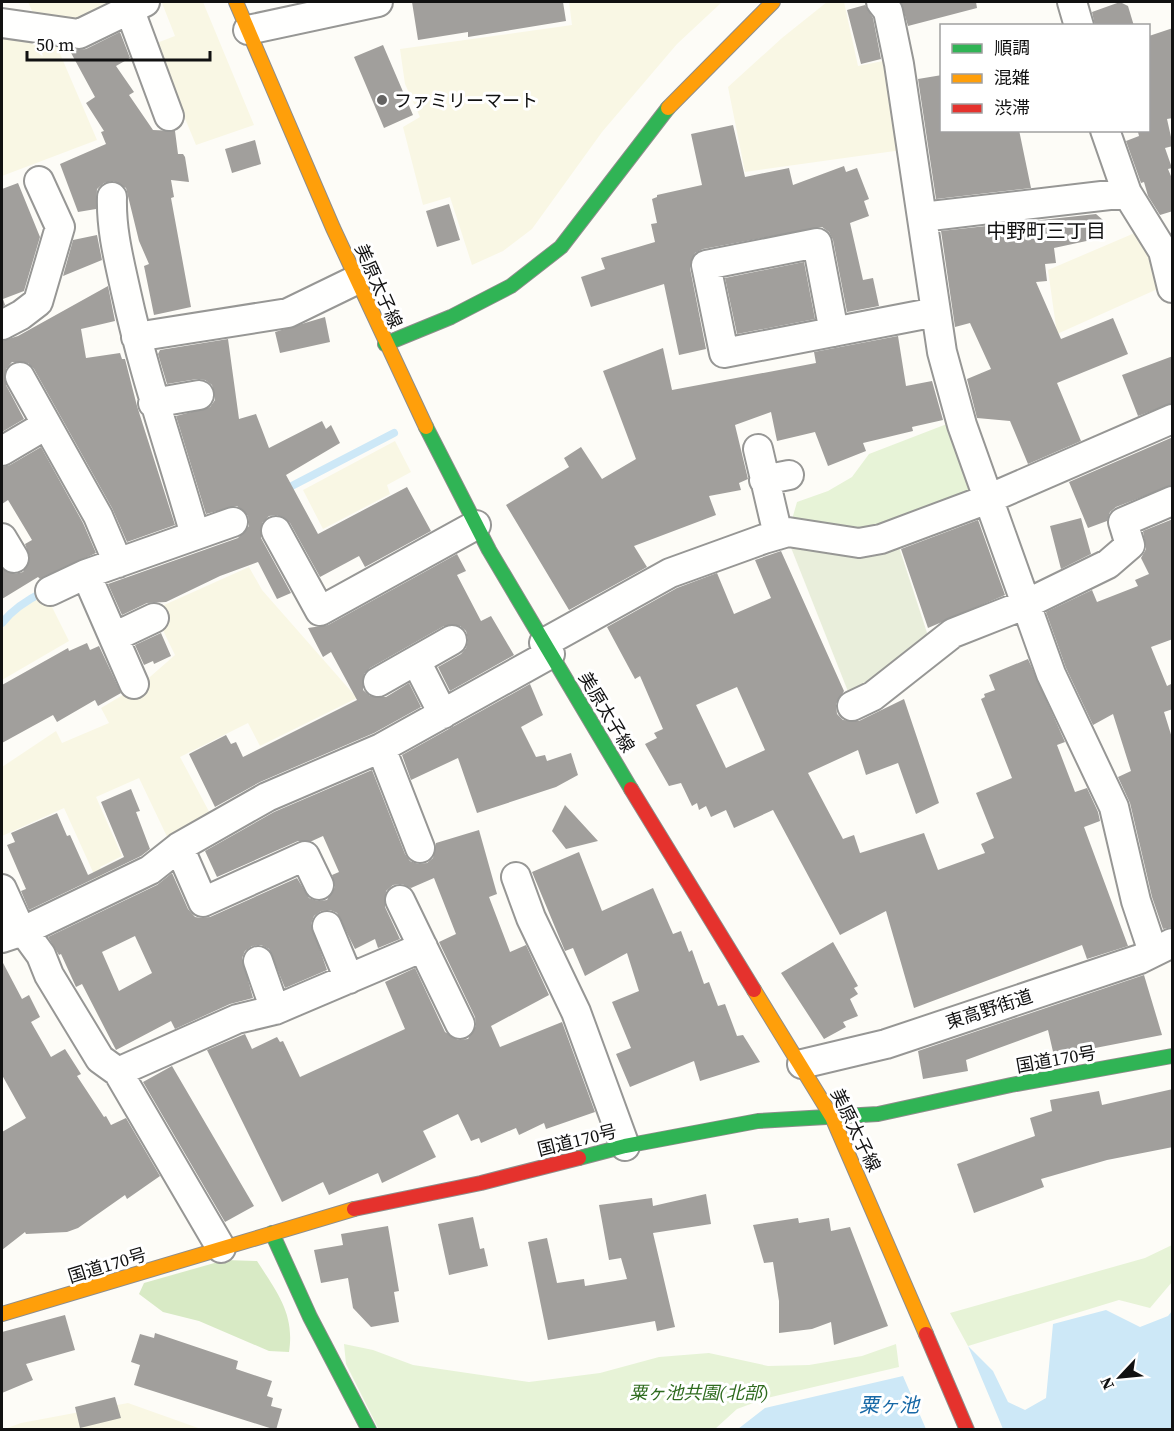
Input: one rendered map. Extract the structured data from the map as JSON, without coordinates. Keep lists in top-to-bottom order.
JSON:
{
  "streets": {
    "main road": ["美原太子線", "国道170号"],
    "street": ["東高野街道"]
  },
  "crossings": [
    ["美原太子線", "東高野街道"],
    ["美原太子線", "国道170号"]
  ],
  "districts": ["中野町三丁目"],
  "water": ["粟ヶ池"],
  "parks": ["粟ヶ池共園(北部)"],
  "places": ["ファミリーマート"],
  "legend": ["順調", "混雑", "渋滞"],
  "scale_bar": "50 m",
  "north": "bottom left"
}
